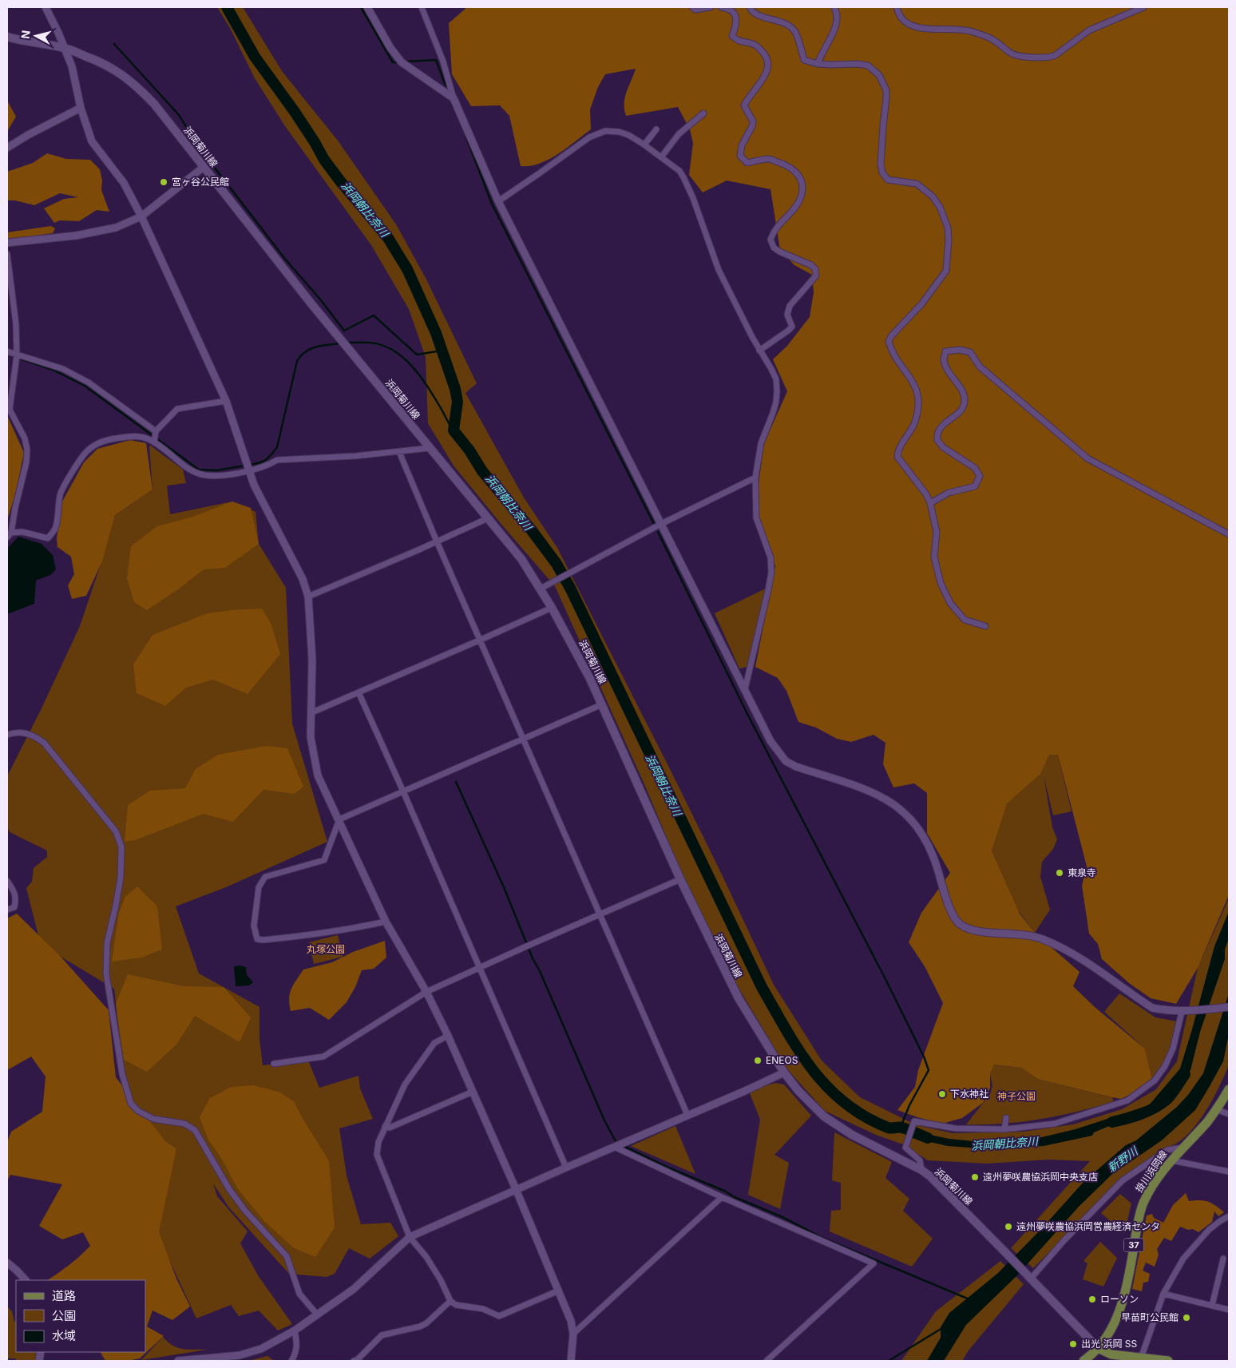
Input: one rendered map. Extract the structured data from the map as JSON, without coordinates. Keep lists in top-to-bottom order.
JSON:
{
  "streets": {
    "main road": ["浜岡菊川線", "掛川浜岡線", "37"]
  },
  "crossings": [
    ["浜岡菊川線", "掛川浜岡線"]
  ],
  "water": ["浜岡朝比奈川", "新野川"],
  "parks": ["丸塚公園", "神子公園"],
  "places": [
    "宮ヶ谷公民館",
    "東泉寺",
    "ENEOS",
    "下水神社",
    "遠州夢咲農協浜岡中央支店",
    "遠州夢咲農協浜岡営農経済センタ",
    "ローソン",
    "早苗町公民館",
    "出光 浜岡 SS"
  ],
  "legend": ["道路", "公園", "水域"],
  "north": "left"
}
